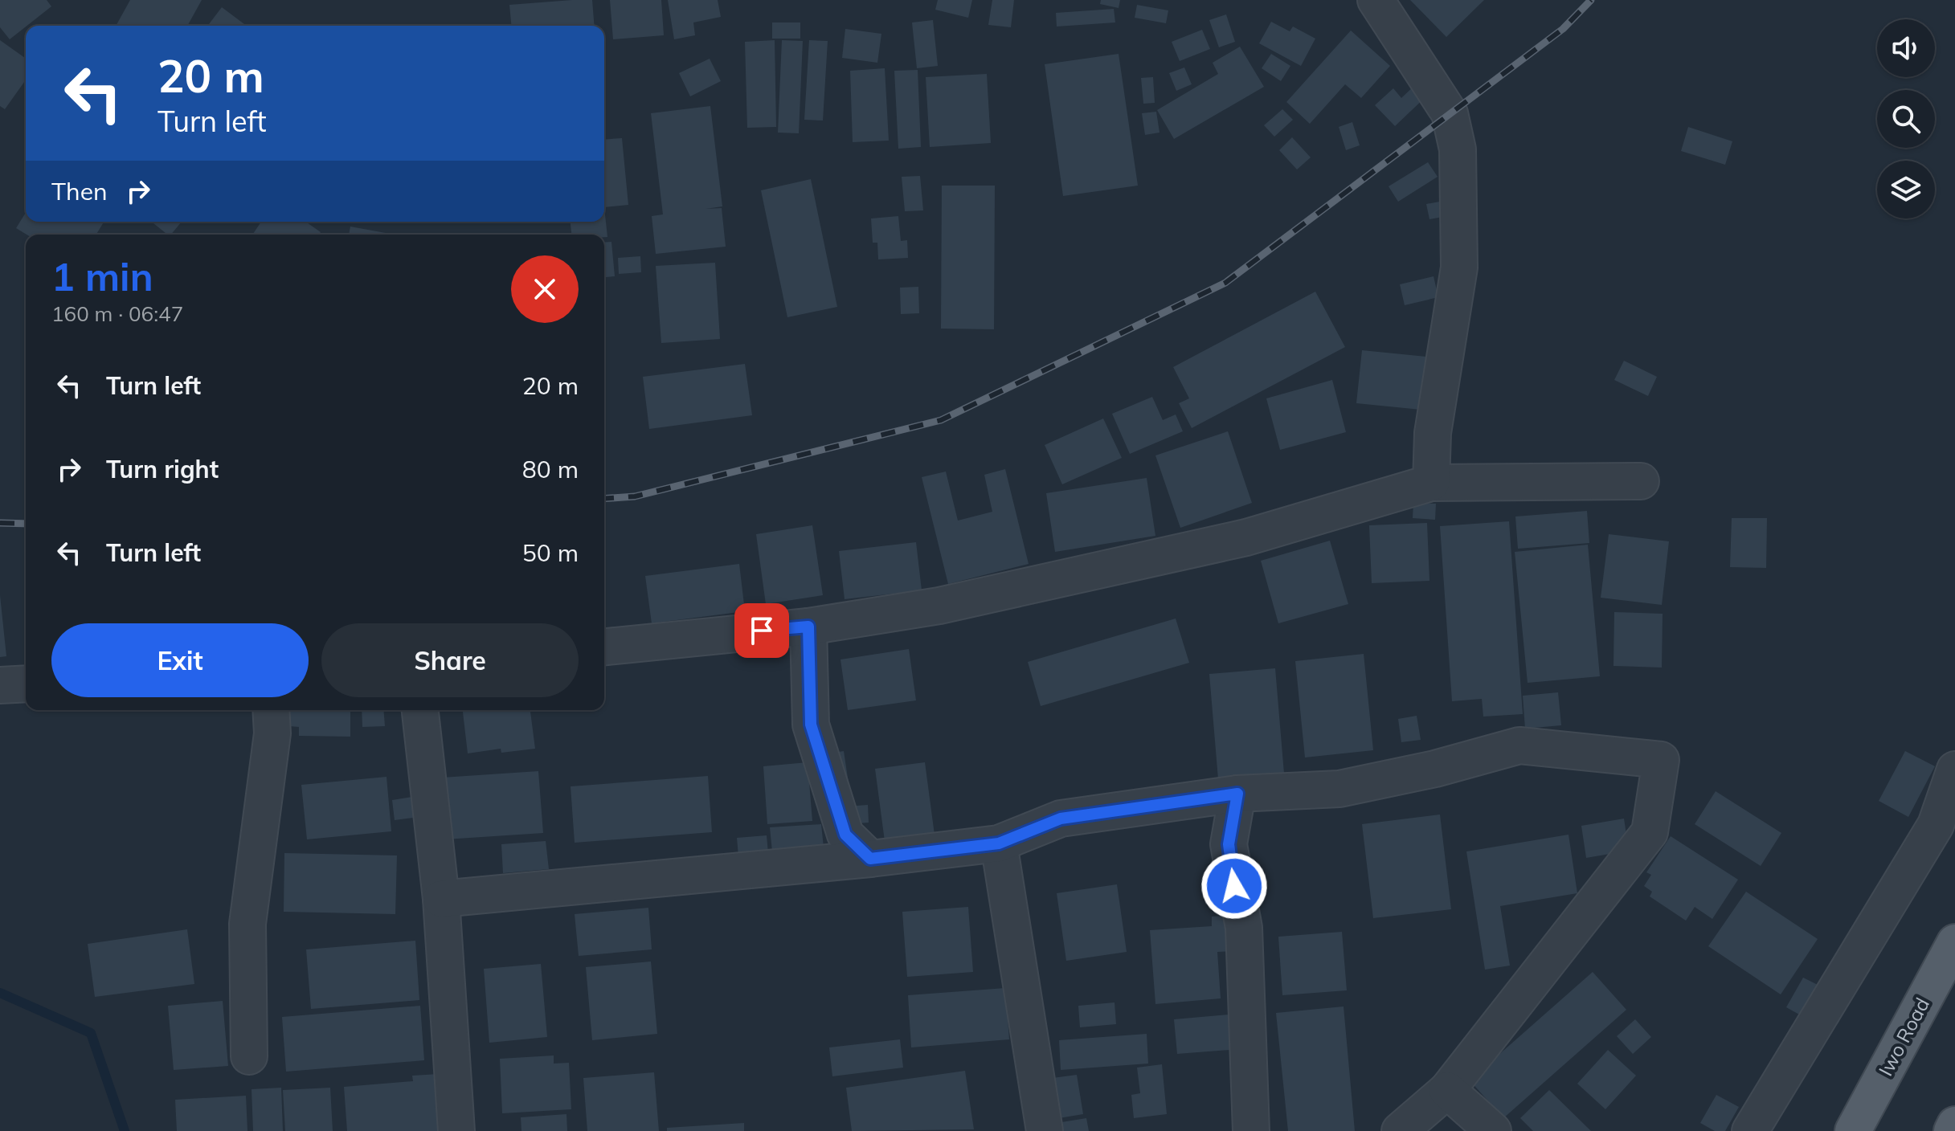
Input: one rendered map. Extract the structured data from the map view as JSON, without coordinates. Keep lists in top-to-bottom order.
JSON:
{
  "streets": {
    "main road": ["Iwo Road"]
  },
  "page": {
    "turn": ["20 m", "Turn left"],
    "then": "Then",
    "heading": ["1 min", "160 m · 06:47"],
    "list": [
      {
        "name": "Turn left",
        "value": "20 m"
      },
      {
        "name": "Turn right",
        "value": "80 m"
      },
      {
        "name": "Turn left",
        "value": "50 m"
      }
    ],
    "buttons": ["Exit", "Share"]
  }
}
